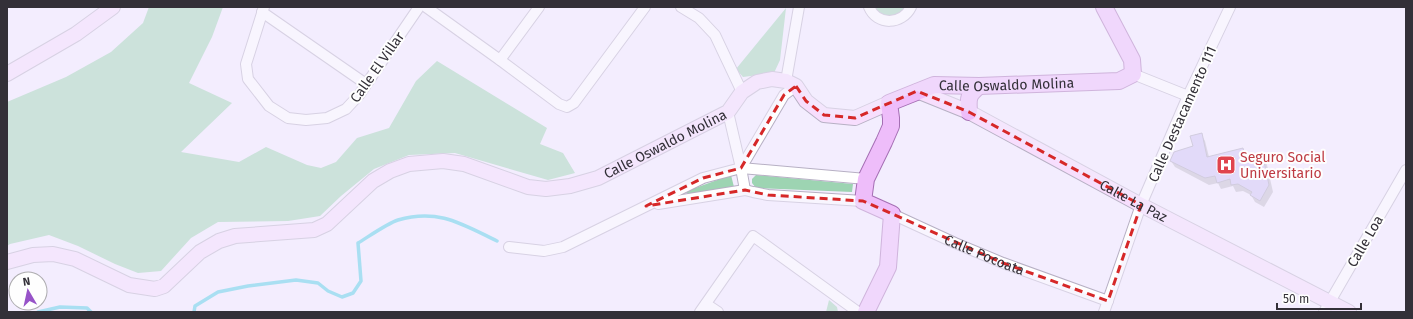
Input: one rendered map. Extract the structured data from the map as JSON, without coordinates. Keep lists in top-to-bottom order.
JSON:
{
  "streets": {
    "main road": ["Calle Oswaldo Molina", "Calle La Paz", "Calle Pocoata"],
    "street": ["Calle El Villar", "Calle Destacamento 111", "Calle Loa"]
  },
  "crossings": [
    ["Calle Oswaldo Molina", "Calle La Paz"],
    ["Calle Destacamento 111", "Calle La Paz"],
    ["Calle Destacamento 111", "Calle Pocoata"],
    ["Calle La Paz", "Calle Loa"]
  ],
  "places": {
    "hospital": ["Seguro Social Universitario"]
  },
  "scale_bar": "50 m",
  "north": "top"
}
